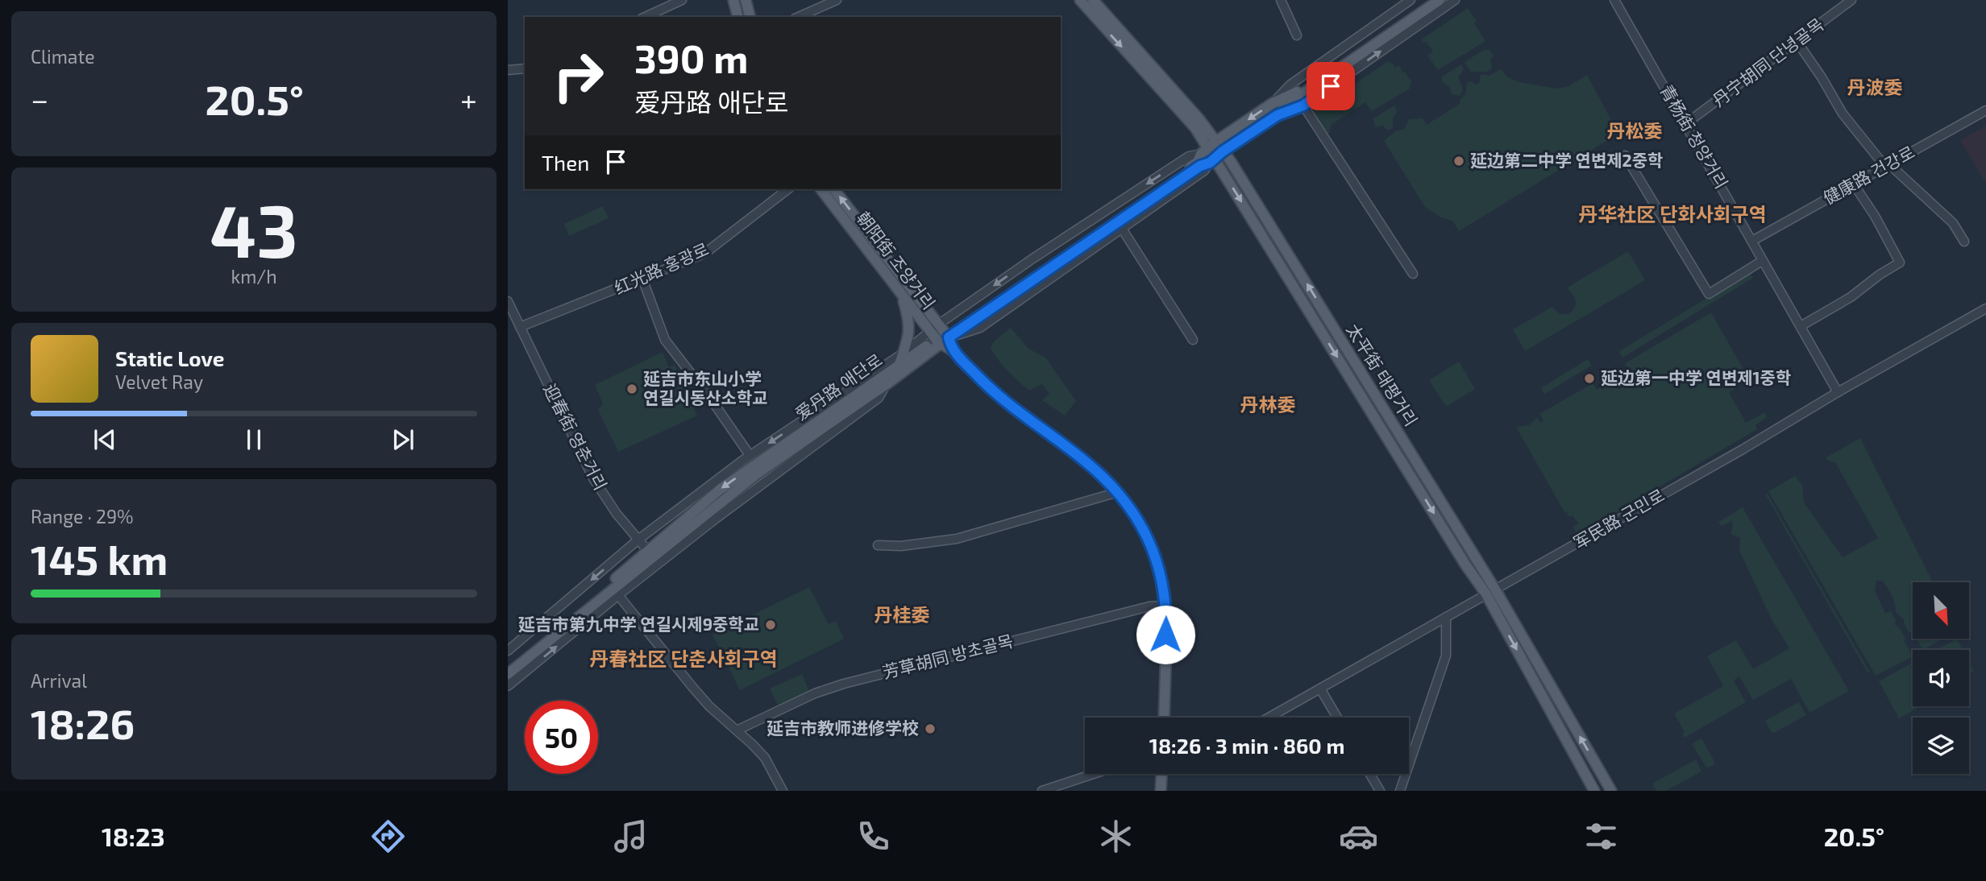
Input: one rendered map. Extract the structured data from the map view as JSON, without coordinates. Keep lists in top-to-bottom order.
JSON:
{
  "streets": {
    "main road": ["朝阳街 조양거리", "太平街 태평거리", "爱丹路 애단로"],
    "street": [
      "丹宁胡同 단녕골목",
      "青杨街 청양거리",
      "健康路 건강로",
      "红光路 홍광로",
      "迎春街 영춘거리",
      "军民路 군민로",
      "芳草胡同 방초골목"
    ]
  },
  "crossings": [
    ["丹宁胡同 단녕골목", "青杨街 청양거리"],
    ["青杨街 청양거리", "健康路 건강로"],
    ["青杨街 청양거리", "军民路 군민로"],
    ["朝阳街 조양거리", "爱丹路 애단로"],
    ["朝阳街 조양거리", "芳草胡同 방초골목"],
    ["红光路 홍광로", "迎春街 영춘거리"],
    ["太平街 태평거리", "爱丹路 애단로"],
    ["太平街 태평거리", "军民路 군민로"],
    ["爱丹路 애단로", "迎春街 영춘거리"]
  ],
  "districts": [
    "丹波委",
    "丹松委",
    "丹华社区 단화사회구역",
    "丹林委",
    "丹桂委",
    "丹春社区 단춘사회구역"
  ],
  "places": [
    "延边第二中学 연변제2중학",
    "延边第一中学 연변제1중학",
    "延吉市东山小学 연길시동산소학교",
    "延吉市第九中学 연길시제9중학교",
    "延吉市教师进修学校"
  ],
  "north": "bottom right",
  "page": {
    "tile": [
      "Climate",
      ["43", "km/h"],
      ["Range · 29%", "145 km"],
      ["Arrival", "18:26"]
    ],
    "turn": ["390 m", "爱丹路 애단로"],
    "heat": ["−", "20.5°", "+"],
    "then": "Then",
    "song": ["Static Love", "Velvet Ray"],
    "limit": "50",
    "trip": "18:26 · 3 min · 860 m",
    "tabs": ["18:23", "20.5°"]
  }
}
